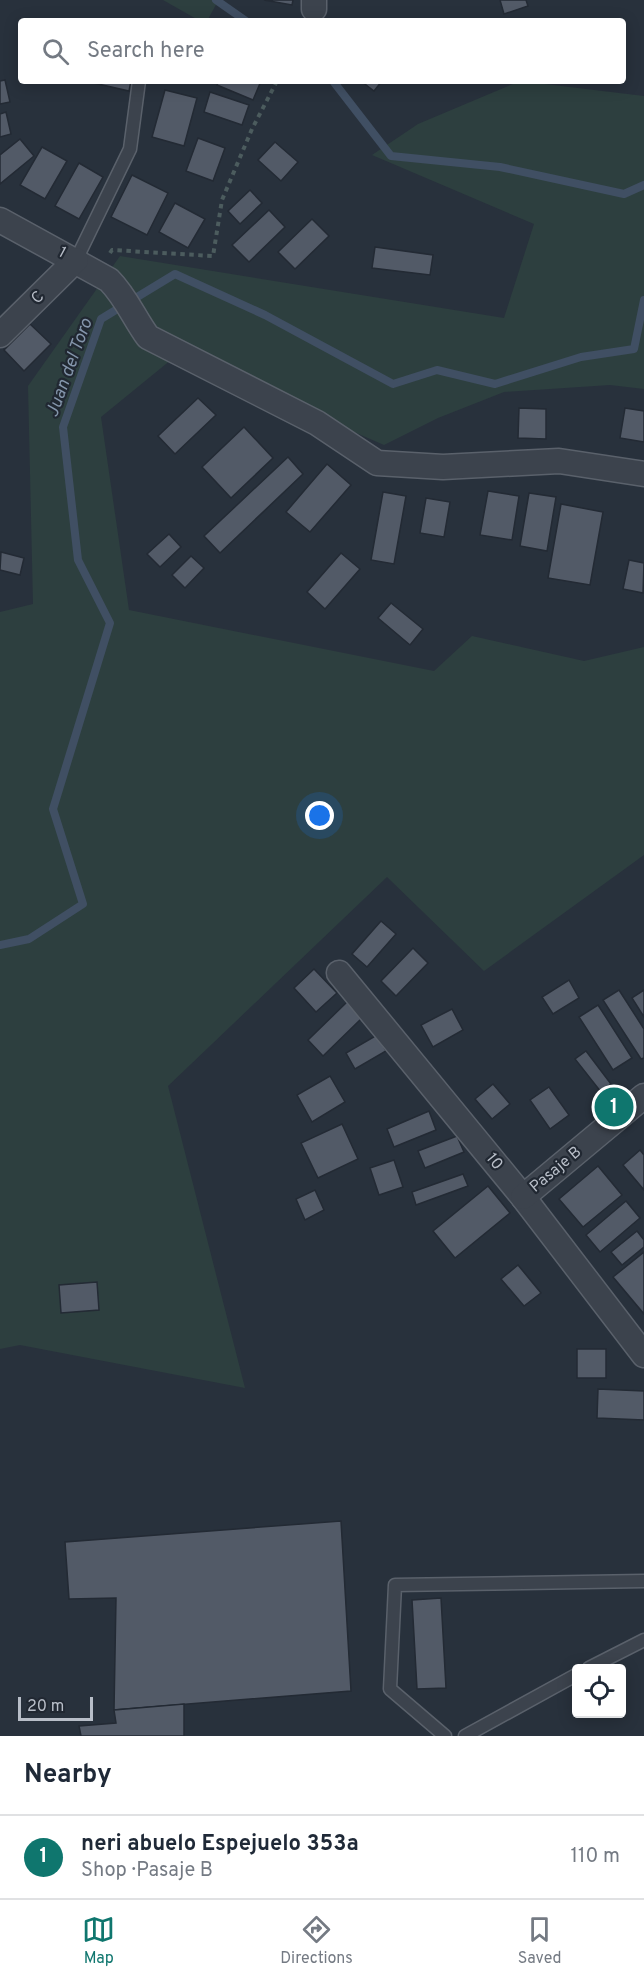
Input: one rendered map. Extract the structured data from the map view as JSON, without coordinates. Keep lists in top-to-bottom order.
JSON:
{
  "streets": {
    "street": [
      "1",
      "C",
      "10",
      "Pasaje B"
    ]
  },
  "crossings": [
    ["1", "C"],
    ["10", "Pasaje B"]
  ],
  "water": ["Juan del Toro"],
  "scale_bar": "20 m",
  "page": {
    "search": "Search here",
    "pins": "1",
    "scale": "20 m",
    "heading": "Nearby",
    "list": [
      {
        "mark": "1",
        "name": "neri abuelo Espejuelo 353a",
        "note": "Shop · Pasaje B",
        "value": "110 m"
      }
    ],
    "nav": ["Map", "Directions", "Saved"]
  }
}
